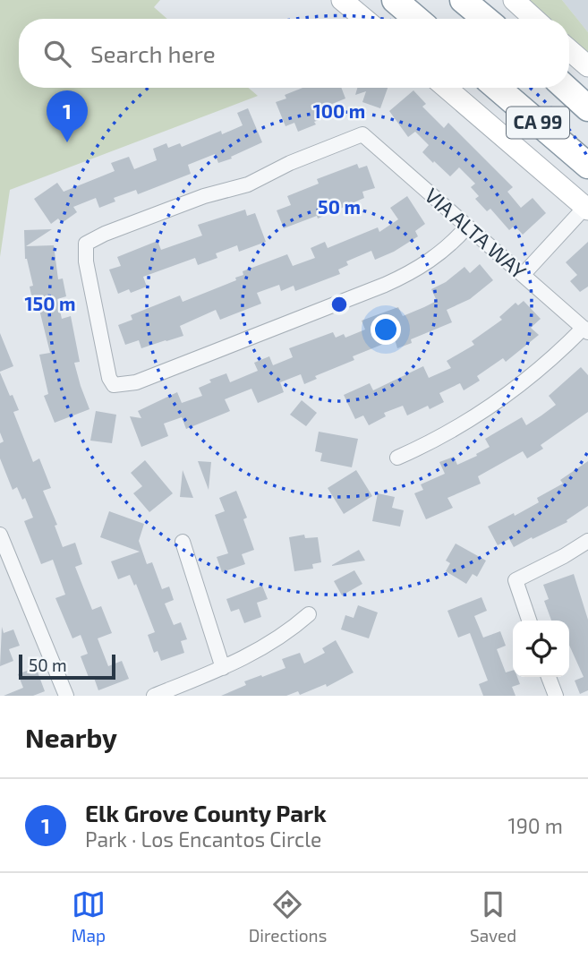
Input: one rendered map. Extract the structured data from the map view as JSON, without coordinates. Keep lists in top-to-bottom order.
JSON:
{
  "streets": {
    "highway": ["CA 99"],
    "street": ["VIA ALTA WAY"]
  },
  "scale_bar": "50 m",
  "page": {
    "search": "Search here",
    "pins": "1",
    "scale": "50 m",
    "heading": "Nearby",
    "list": [
      {
        "mark": "1",
        "name": "Elk Grove County Park",
        "note": "Park · Los Encantos Circle",
        "value": "190 m"
      }
    ],
    "nav": ["Map", "Directions", "Saved"]
  },
  "rings": ["100 m", "50 m", "150 m"]
}
